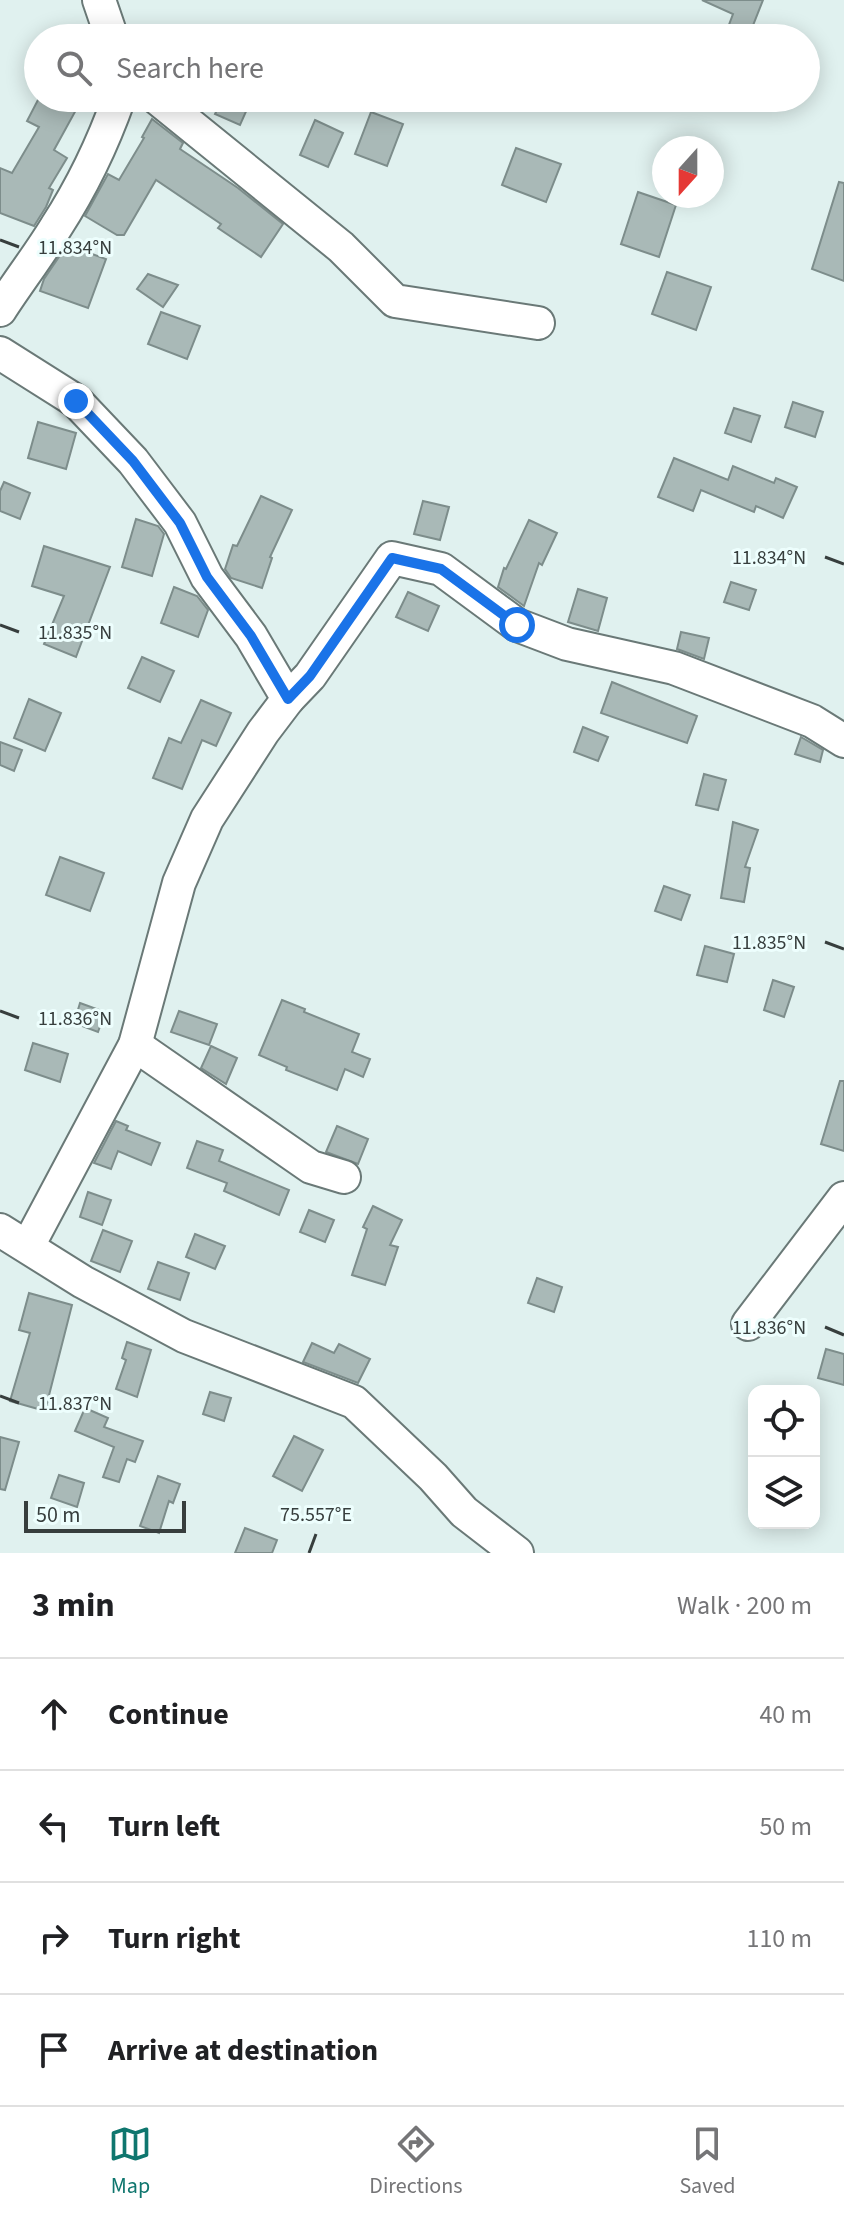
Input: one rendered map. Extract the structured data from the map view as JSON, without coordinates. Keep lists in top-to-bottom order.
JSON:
{
  "scale_bar": "50 m",
  "north": "bottom",
  "page": {
    "search": "Search here",
    "scale": "50 m",
    "heading": ["3 min", "Walk · 200 m"],
    "list": [
      ["Continue", "40 m"],
      ["Turn left", "50 m"],
      ["Turn right", "110 m"],
      "Arrive at destination"
    ],
    "nav": ["Map", "Directions", "Saved"]
  },
  "coordinates": [
    "11.834°N",
    "11.835°N",
    "11.836°N",
    "11.837°N",
    "75.557°E"
  ]
}
